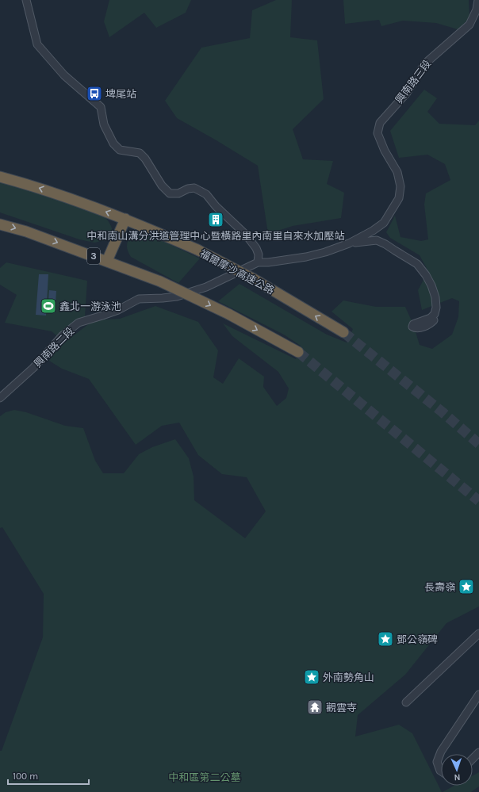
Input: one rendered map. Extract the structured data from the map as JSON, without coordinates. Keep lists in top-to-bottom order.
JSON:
{
  "streets": {
    "highway": ["3", "福爾摩沙高速公路"],
    "street": ["興南路三段", "興南路二段"]
  },
  "crossings": [
    ["興南路三段", "興南路二段"]
  ],
  "parks": ["中和區第二公墓"],
  "places": {
    "bus stop": ["埤尾站"],
    "building": ["中和南山溝分洪道管理中心暨橫路里內南里自來水加壓站"],
    "sports": ["鑫北一游泳池"],
    "place": ["長壽嶺", "鄧公嶺碑", "外南勢角山"],
    "temple": ["觀雲寺"]
  },
  "scale_bar": "100 m",
  "north": "bottom"
}
